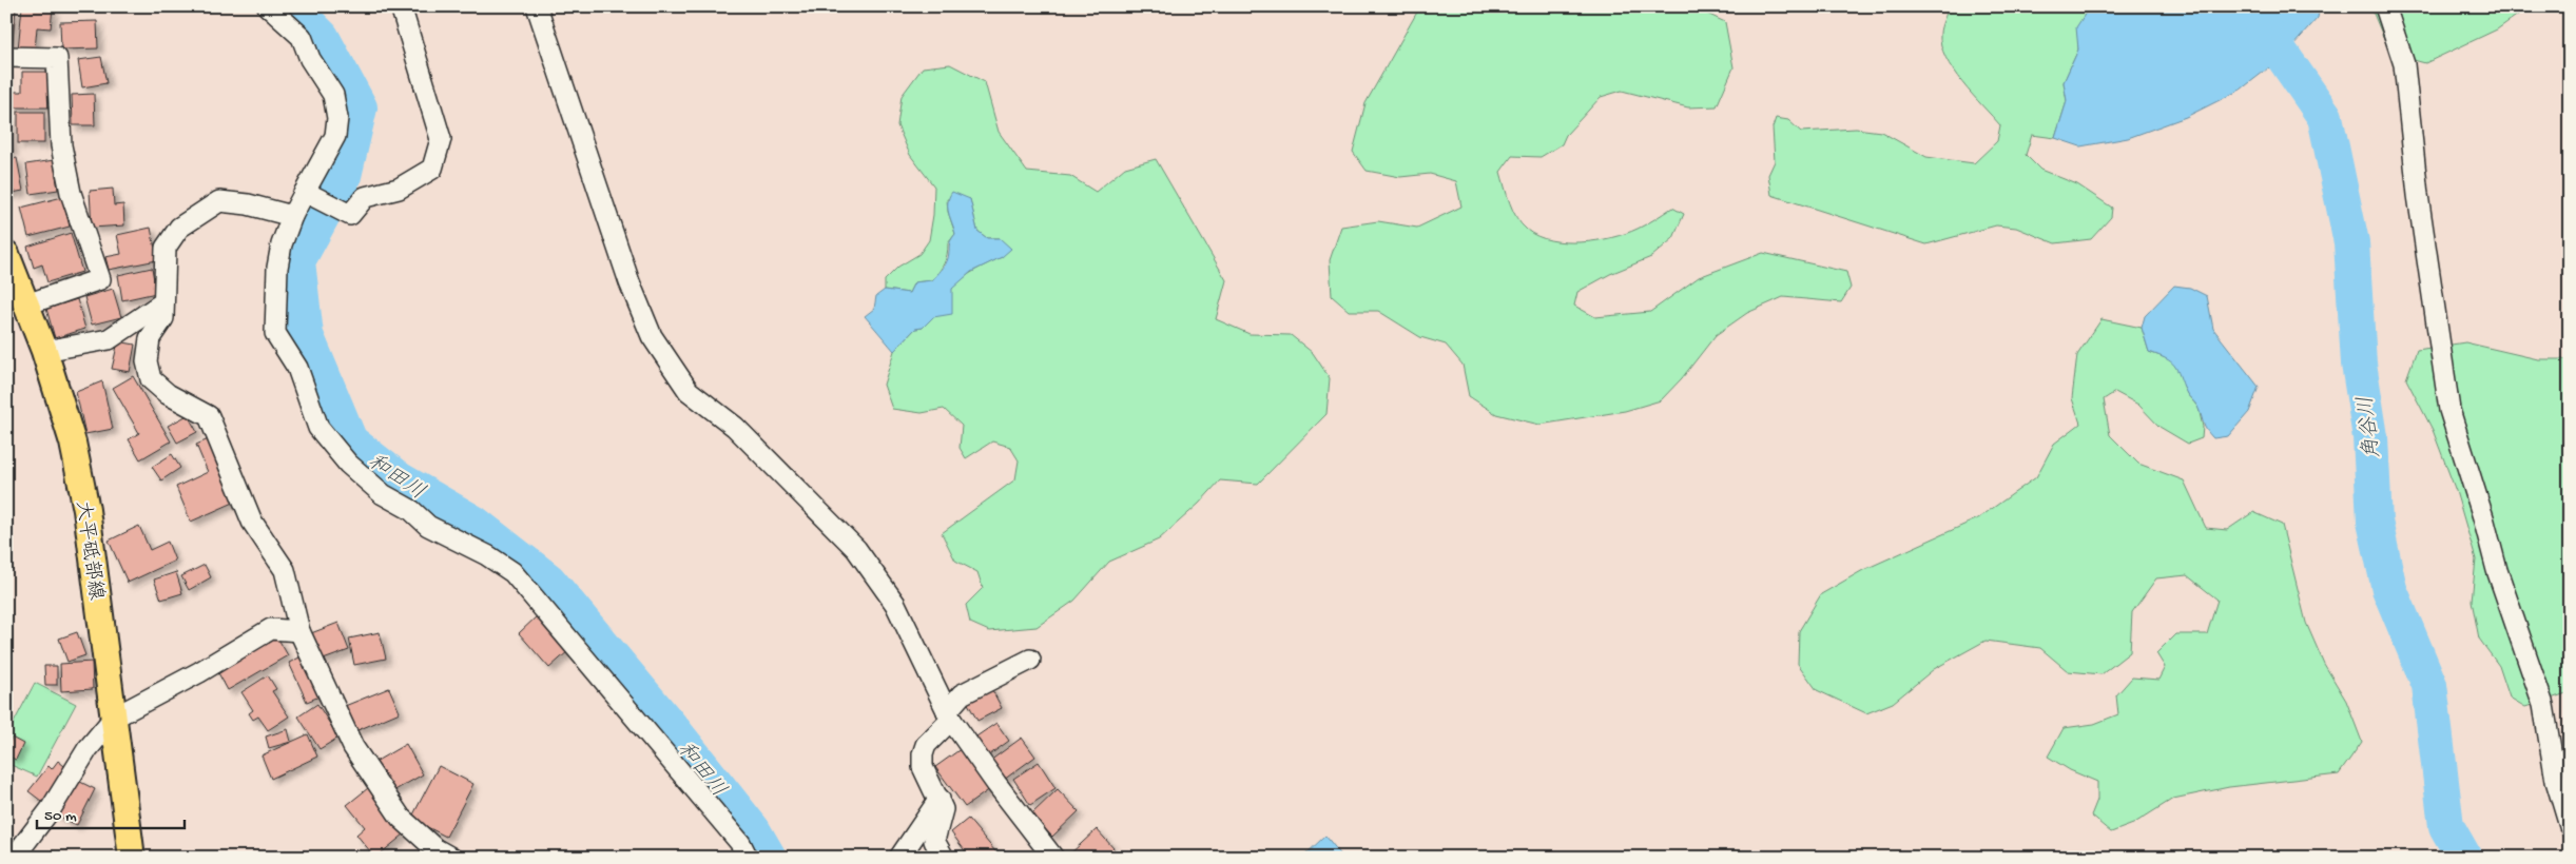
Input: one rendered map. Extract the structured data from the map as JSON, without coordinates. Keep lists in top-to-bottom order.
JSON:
{
  "streets": {
    "main road": ["大平砥部線"]
  },
  "water": ["角谷川", "和田川"],
  "scale_bar": "50 m"
}
